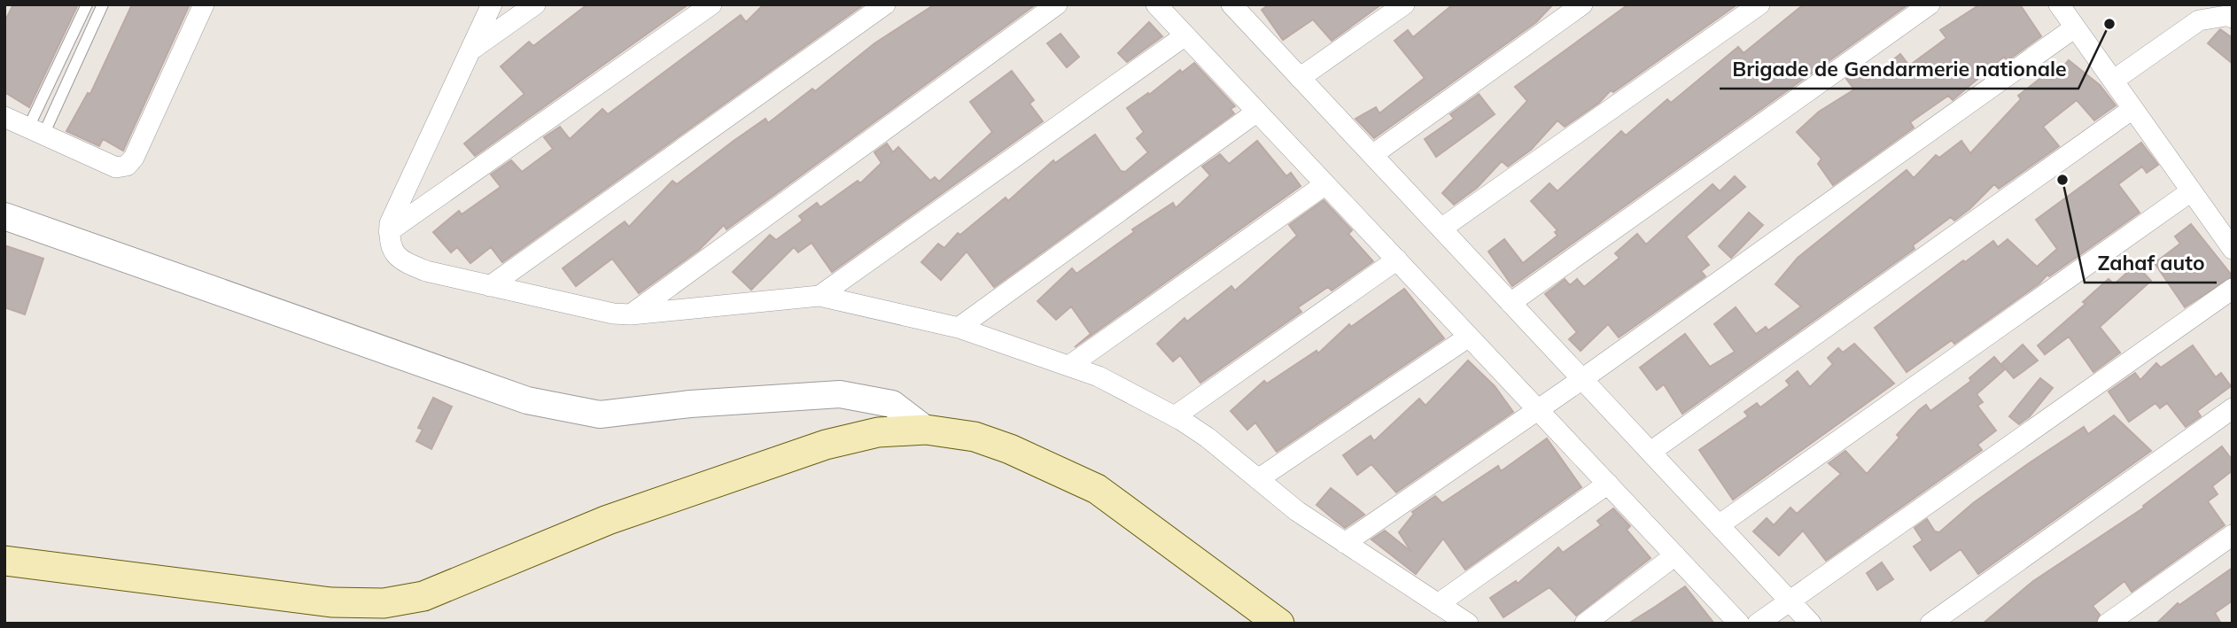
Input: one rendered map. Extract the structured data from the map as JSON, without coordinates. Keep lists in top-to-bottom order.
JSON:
{
  "places": ["Brigade de Gendarmerie nationale", "Zahaf auto"]
}
